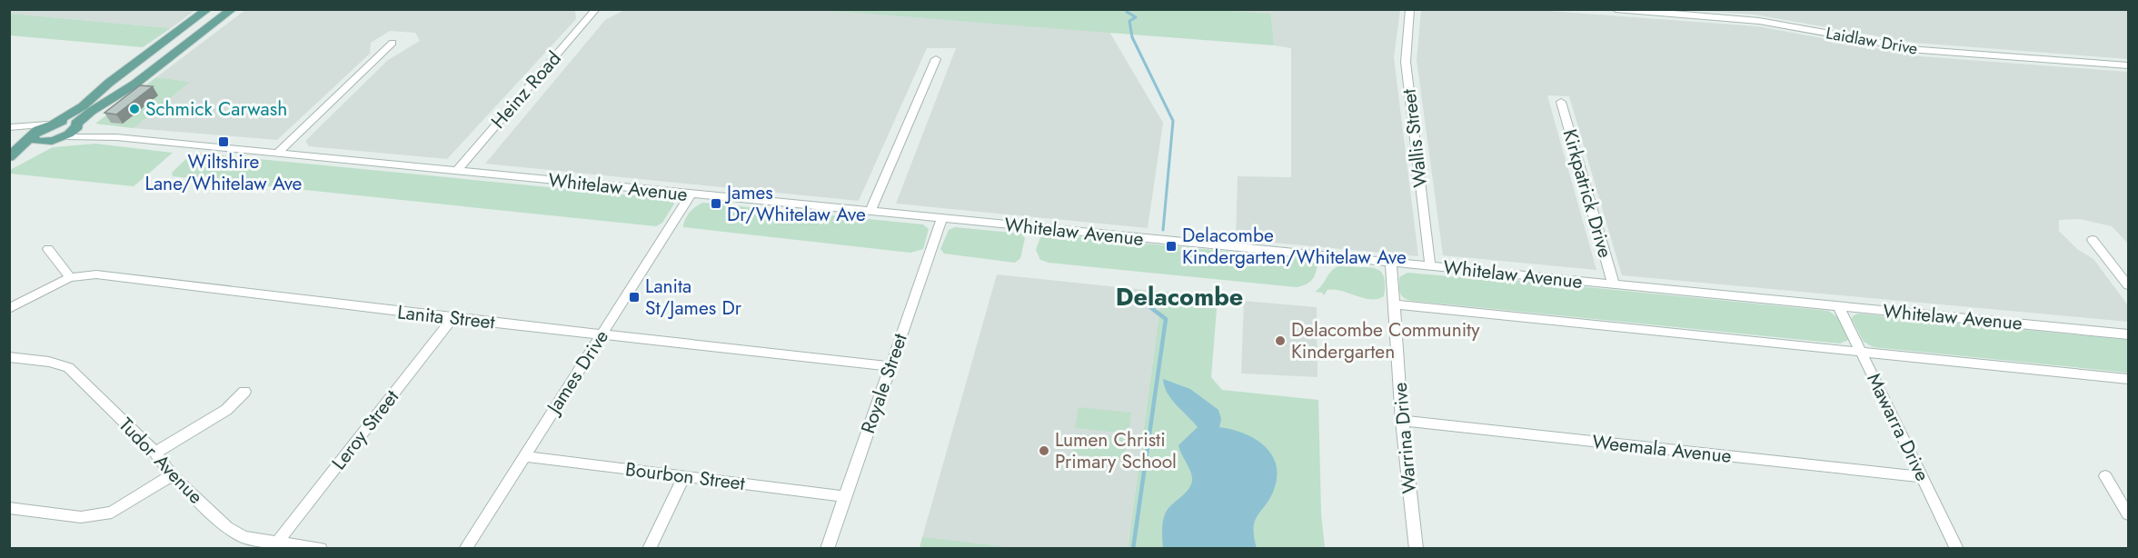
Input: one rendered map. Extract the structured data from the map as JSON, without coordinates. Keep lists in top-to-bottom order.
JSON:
{
  "streets": {
    "street": [
      "Laidlaw Drive",
      "Heinz Road",
      "Wallis Street",
      "Whitelaw Avenue",
      "Kirkpatrick Drive",
      "Lanita Street",
      "James Drive",
      "Royale Street",
      "Mawarra Drive",
      "Leroy Street",
      "Warrina Drive",
      "Weemala Avenue",
      "Tudor Avenue",
      "Bourbon Street"
    ]
  },
  "crossings": [
    ["Heinz Road", "Whitelaw Avenue"],
    ["Wallis Street", "Whitelaw Avenue"],
    ["Whitelaw Avenue", "Kirkpatrick Drive"],
    ["Whitelaw Avenue", "James Drive"],
    ["Whitelaw Avenue", "Royale Street"],
    ["Whitelaw Avenue", "Mawarra Drive"],
    ["Whitelaw Avenue", "Warrina Drive"],
    ["Lanita Street", "James Drive"],
    ["Lanita Street", "Royale Street"],
    ["Lanita Street", "Leroy Street"],
    ["James Drive", "Bourbon Street"],
    ["Royale Street", "Bourbon Street"],
    ["Mawarra Drive", "Weemala Avenue"],
    ["Leroy Street", "Tudor Avenue"],
    ["Warrina Drive", "Weemala Avenue"]
  ],
  "districts": ["Delacombe"],
  "places": {
    "other": ["Schmick Carwash", "Delacombe Community Kindergarten", "Lumen Christi Primary School"],
    "transit": [
      "Wiltshire Lane/Whitelaw Ave",
      "James Dr/Whitelaw Ave",
      "Delacombe Kindergarten/Whitelaw Ave",
      "Lanita St/James Dr"
    ]
  }
}
